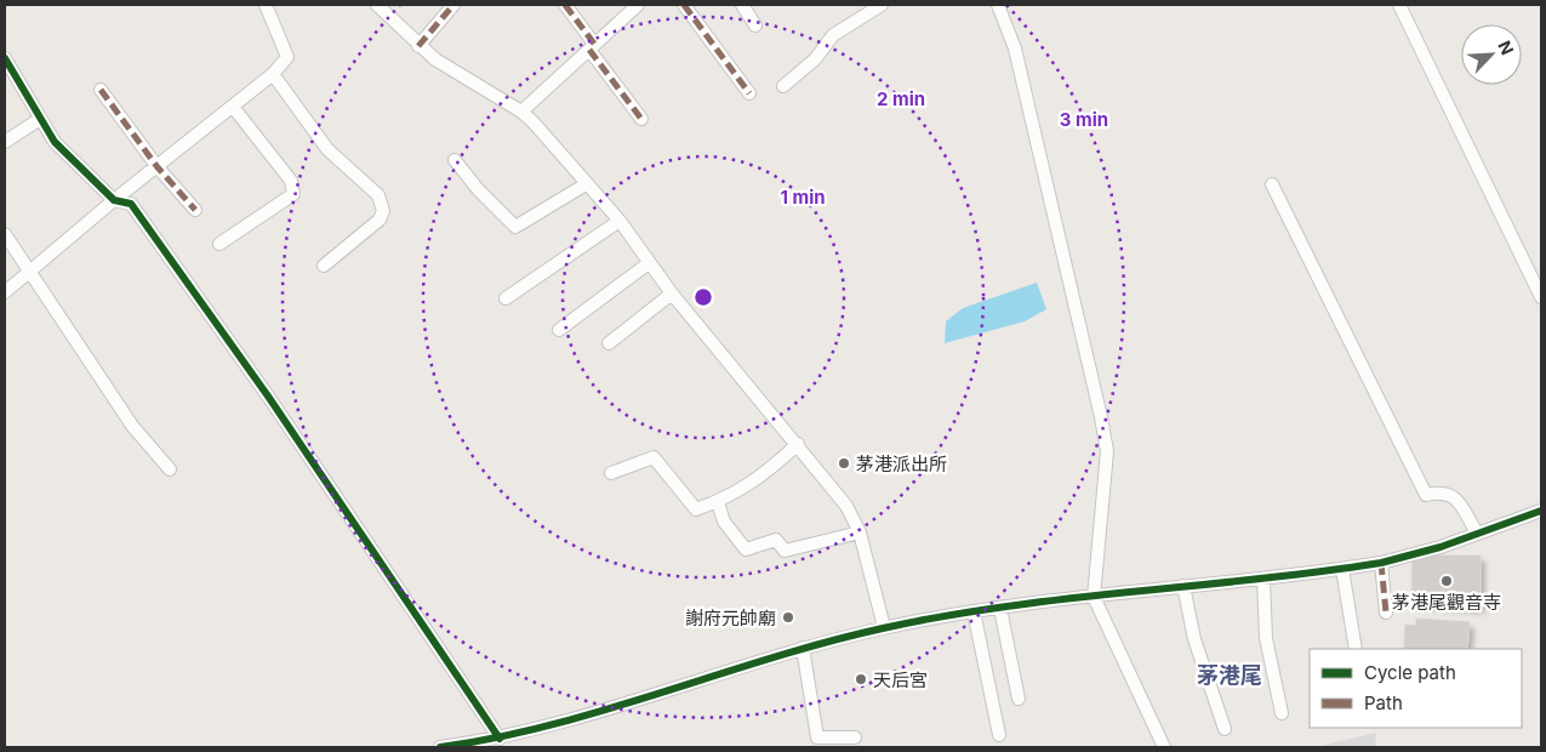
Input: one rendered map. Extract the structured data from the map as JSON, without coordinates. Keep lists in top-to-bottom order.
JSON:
{
  "districts": ["茅港尾"],
  "places": [
    "茅港派出所",
    "茅港尾觀音寺",
    "謝府元帥廟",
    "天后宮"
  ],
  "legend": ["Cycle path", "Path"],
  "north": "top right",
  "rings": ["2 min", "3 min", "1 min"]
}
